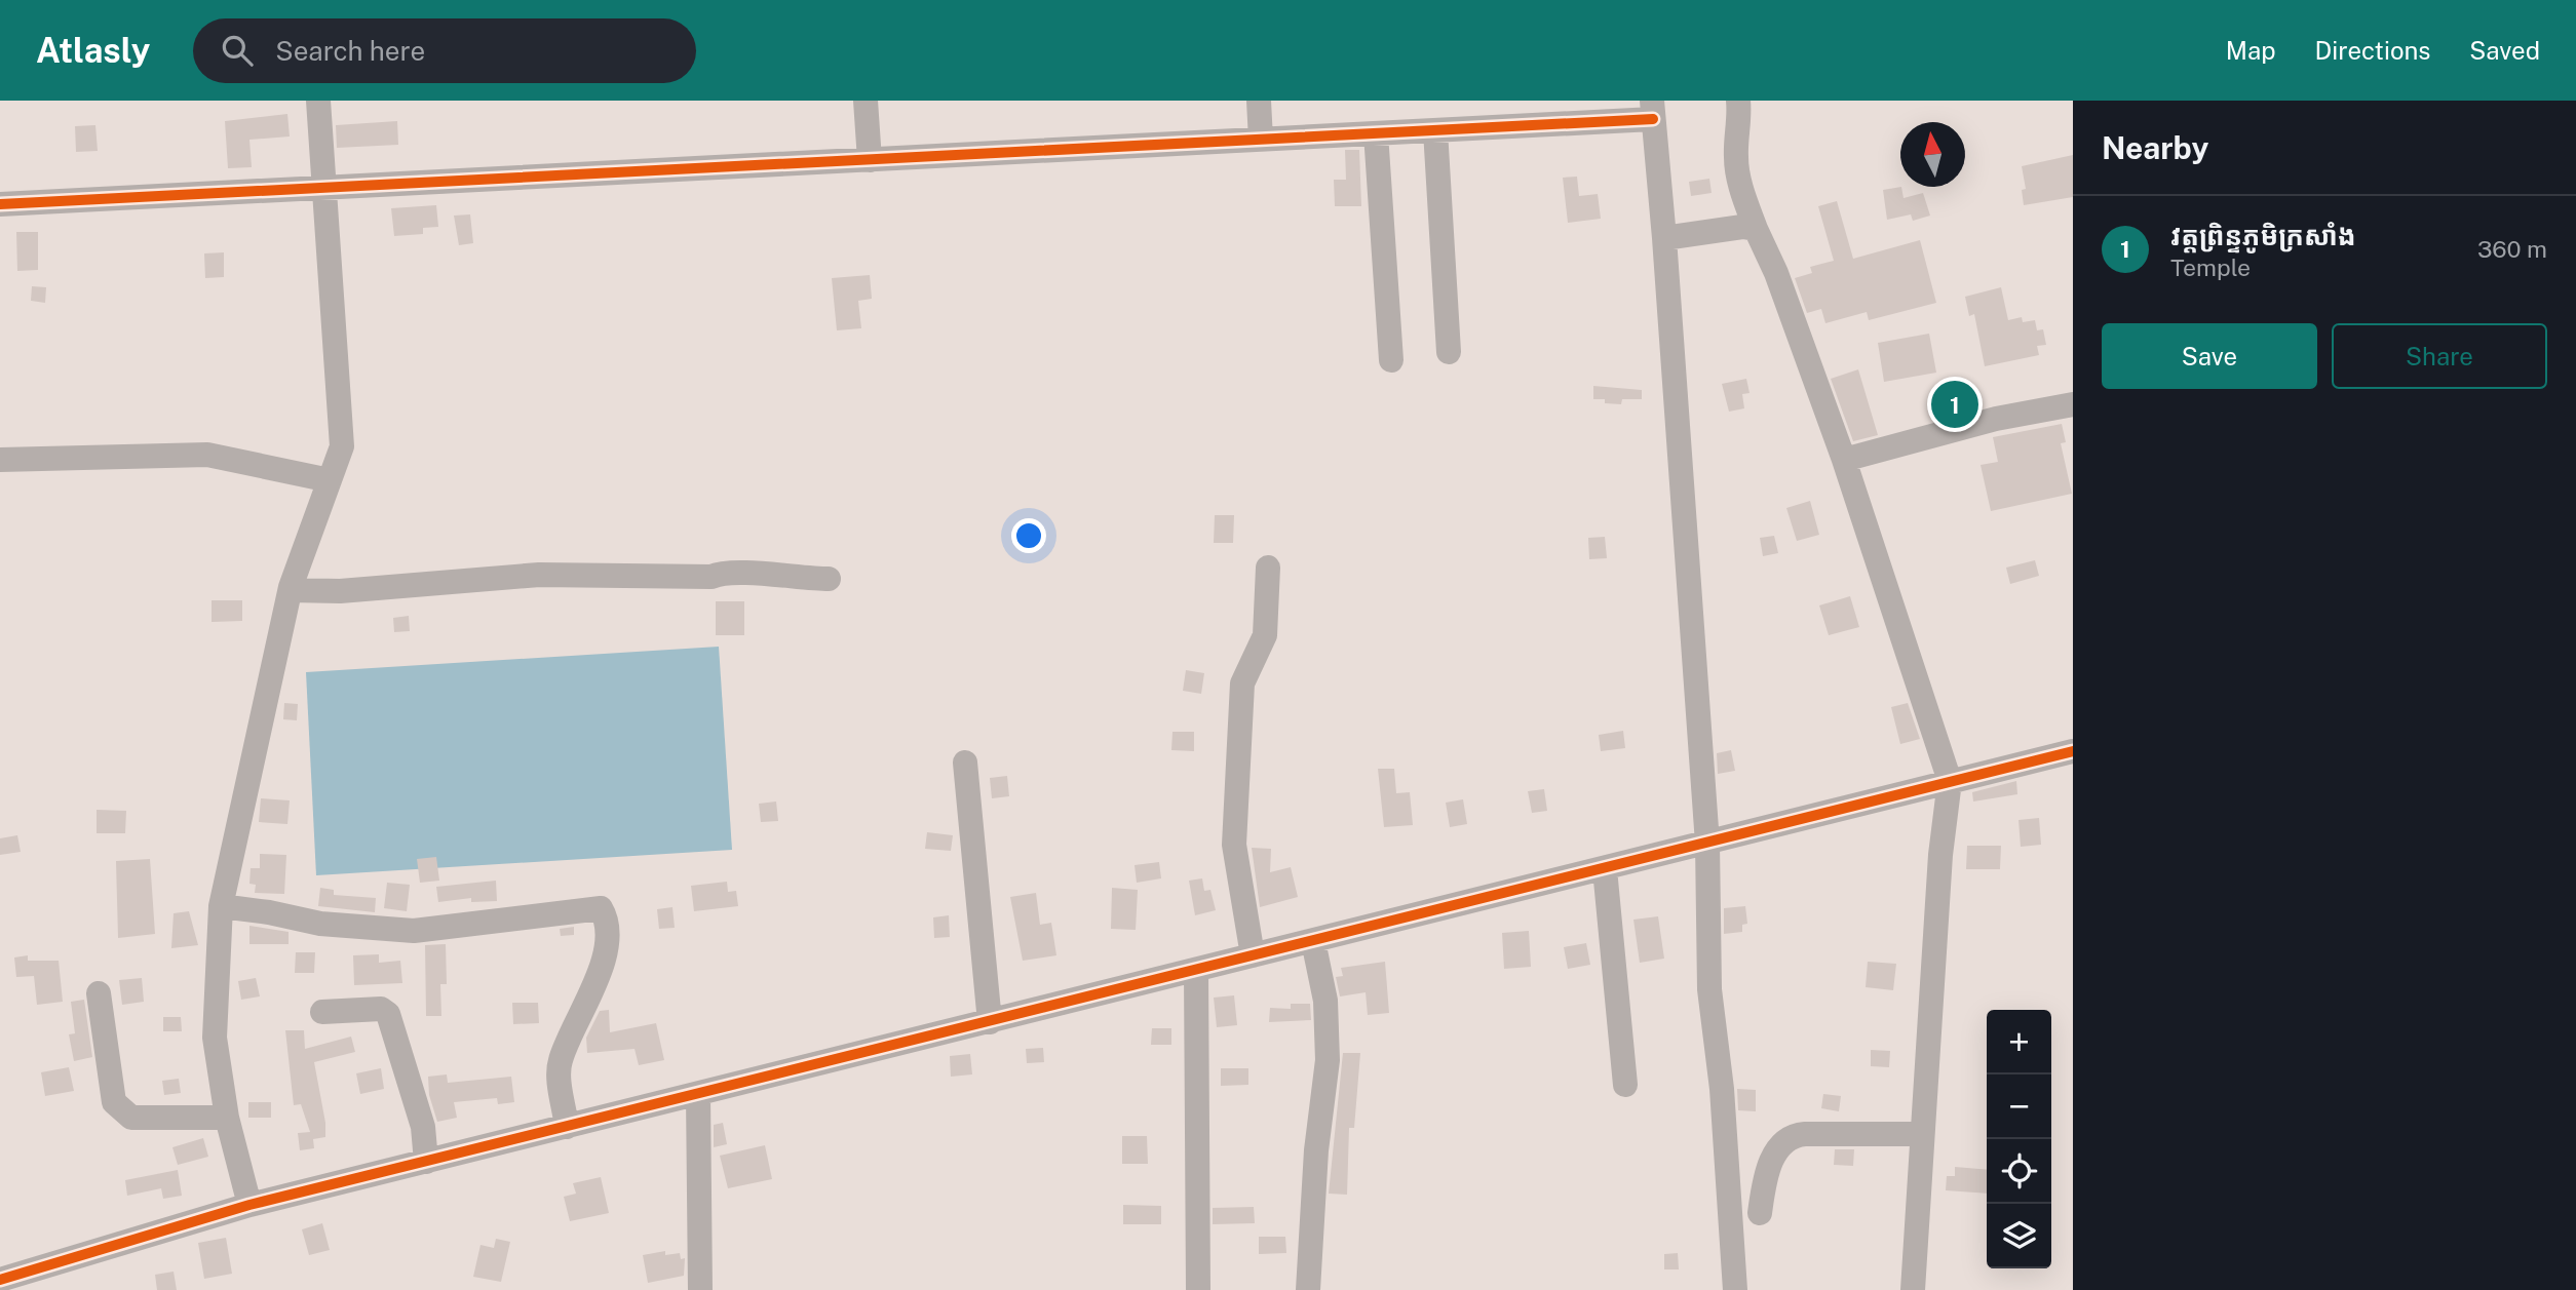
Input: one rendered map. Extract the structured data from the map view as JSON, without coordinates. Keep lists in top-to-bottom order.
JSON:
{
  "north": "top",
  "page": {
    "header": "Atlasly",
    "search": "Search here",
    "nav": ["Map", "Directions", "Saved"],
    "heading": "Nearby",
    "list": [
      {
        "mark": "1",
        "name": "វត្តព្រិន្ទភូមិក្រសាំង",
        "note": "Temple",
        "value": "360 m"
      }
    ],
    "buttons": ["Save", "Share"],
    "pins": "1",
    "map_buttons": ["+", "−"]
  }
}
